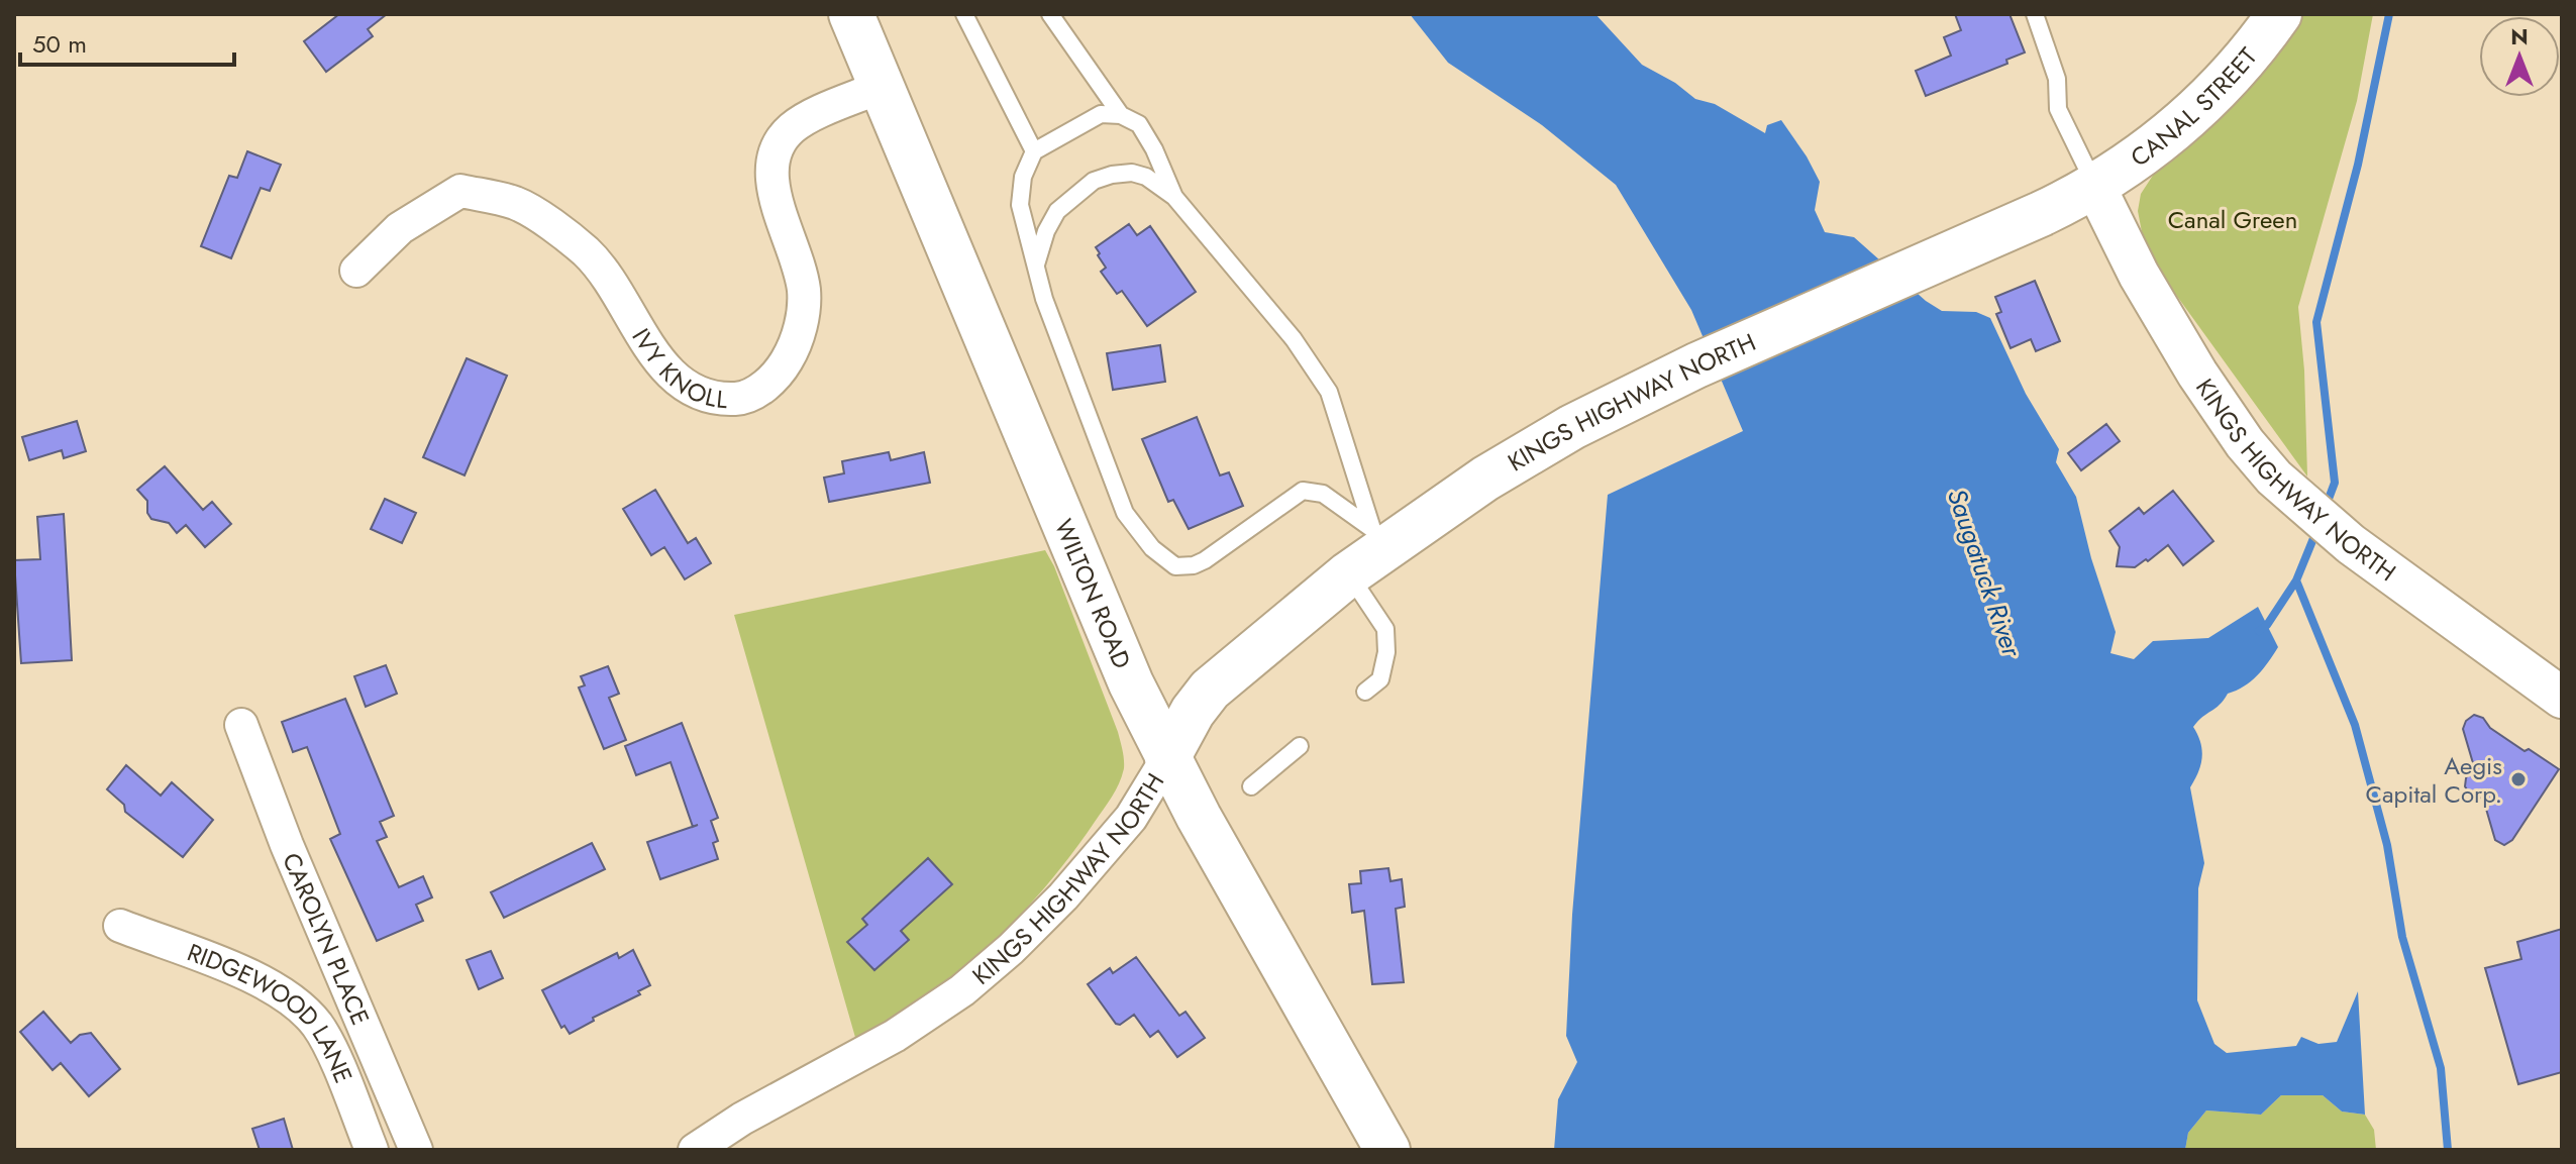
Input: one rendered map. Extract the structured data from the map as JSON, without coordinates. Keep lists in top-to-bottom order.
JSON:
{
  "streets": {
    "main road": ["CANAL STREET", "KINGS HIGHWAY NORTH", "WILTON ROAD"],
    "street": ["IVY KNOLL", "CAROLYN PLACE", "RIDGEWOOD LANE"]
  },
  "crossings": [
    ["CANAL STREET", "KINGS HIGHWAY NORTH"],
    ["IVY KNOLL", "WILTON ROAD"],
    ["KINGS HIGHWAY NORTH", "WILTON ROAD"]
  ],
  "water": ["Saugatuck River"],
  "parks": ["Canal Green"],
  "places": ["Aegis Capital Corp."],
  "scale_bar": "50 m",
  "north": "top"
}
